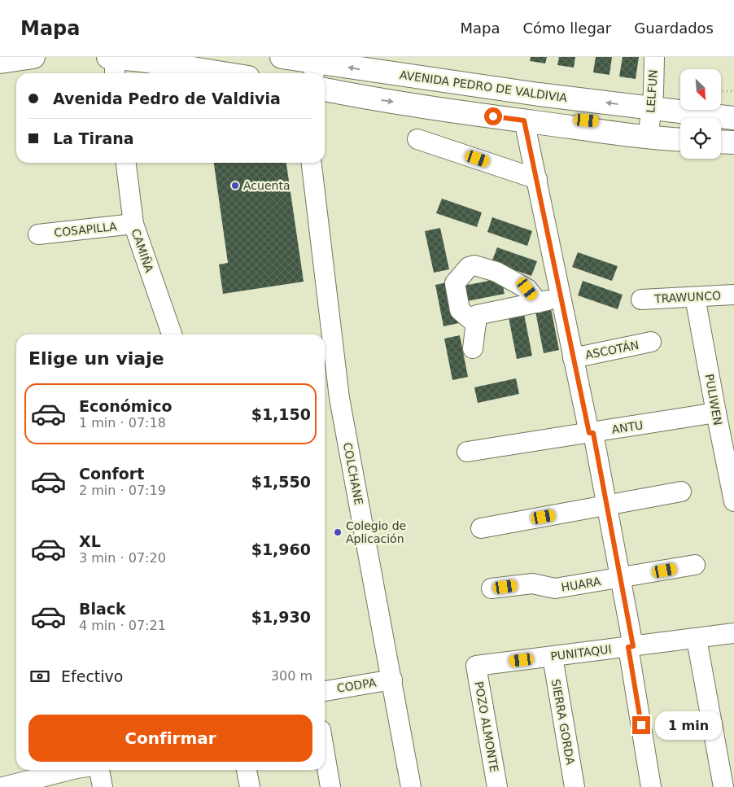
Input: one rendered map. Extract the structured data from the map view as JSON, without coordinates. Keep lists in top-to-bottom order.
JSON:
{
  "streets": {
    "main road": ["AVENIDA PEDRO DE VALDIVIA"],
    "street": [
      "LELFUN",
      "COSAPILLA",
      "CAMIÑA",
      "TRAWUNCO",
      "ASCOTÁN",
      "PULIWEN",
      "ANTU",
      "COLCHANE",
      "HUARA",
      "PUNITAQUI",
      "CODPA",
      "SIERRA GORDA",
      "POZO ALMONTE"
    ]
  },
  "crossings": [
    ["AVENIDA PEDRO DE VALDIVIA", "LELFUN"],
    ["COSAPILLA", "CAMIÑA"],
    ["TRAWUNCO", "PULIWEN"],
    ["PULIWEN", "ANTU"],
    ["COLCHANE", "CODPA"],
    ["PUNITAQUI", "SIERRA GORDA"],
    ["PUNITAQUI", "POZO ALMONTE"]
  ],
  "places": ["Acuenta", "Colegio de Aplicación"],
  "north": "bottom right",
  "page": {
    "header": "Mapa",
    "nav": ["Mapa", "Cómo llegar", "Guardados"],
    "banner": ["Avenida Pedro de Valdivia", "La Tirana"],
    "heading": "Elige un viaje",
    "list": [
      {
        "name": "Económico",
        "note": "1 min · 07:18",
        "value": "$1,150"
      },
      {
        "name": "Confort",
        "note": "2 min · 07:19",
        "value": "$1,550"
      },
      {
        "name": "XL",
        "note": "3 min · 07:20",
        "value": "$1,960"
      },
      {
        "name": "Black",
        "note": "4 min · 07:21",
        "value": "$1,930"
      }
    ],
    "pay": ["Efectivo", "300 m"],
    "buttons": "Confirmar",
    "bubble": "1 min"
  }
}
